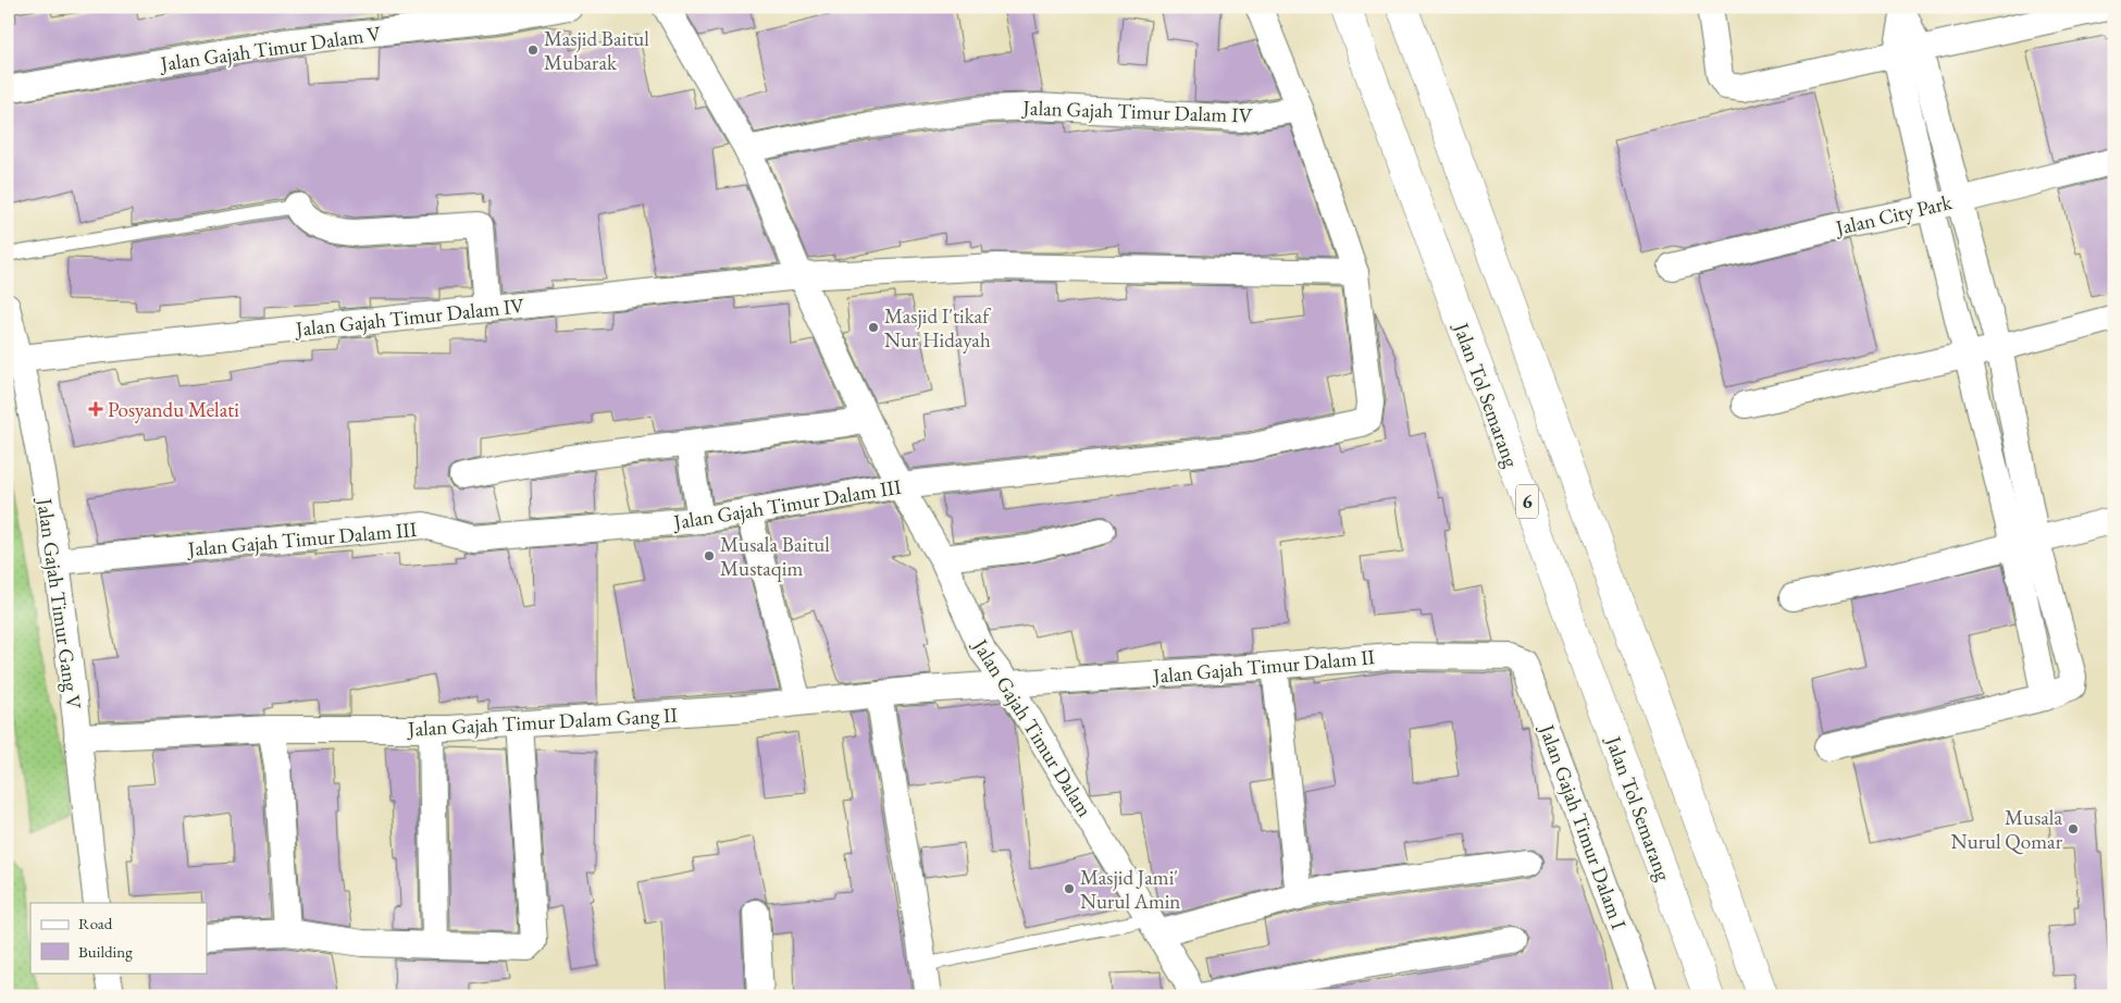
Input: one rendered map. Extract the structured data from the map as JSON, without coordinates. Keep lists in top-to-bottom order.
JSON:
{
  "streets": {
    "highway": ["Jalan Tol Semarang", "6"],
    "street": [
      "Jalan Gajah Timur Dalam V",
      "Jalan Gajah Timur Dalam IV",
      "Jalan City Park",
      "Jalan Gajah Timur Dalam III",
      "Jalan Gajah Timur Gang V",
      "Jalan Gajah Timur Dalam II",
      "Jalan Gajah Timur Dalam Gang II",
      "Jalan Gajah Timur Dalam",
      "Jalan Gajah Timur Dalam I"
    ]
  },
  "crossings": [
    ["Jalan Gajah Timur Dalam IV", "Jalan Gajah Timur Dalam III"],
    ["Jalan Gajah Timur Dalam IV", "Jalan Gajah Timur Gang V"],
    ["Jalan Gajah Timur Dalam IV", "Jalan Gajah Timur Dalam"],
    ["Jalan Gajah Timur Dalam III", "Jalan Gajah Timur Gang V"],
    ["Jalan Gajah Timur Dalam III", "Jalan Gajah Timur Dalam"],
    ["Jalan Gajah Timur Gang V", "Jalan Gajah Timur Dalam Gang II"],
    ["Jalan Gajah Timur Dalam II", "Jalan Gajah Timur Dalam Gang II"],
    ["Jalan Gajah Timur Dalam II", "Jalan Gajah Timur Dalam"],
    ["Jalan Gajah Timur Dalam II", "Jalan Gajah Timur Dalam I"],
    ["Jalan Gajah Timur Dalam Gang II", "Jalan Gajah Timur Dalam"]
  ],
  "places": {
    "other": [
      "Masjid Baitul Mubarak",
      "Masjid I'tikaf Nur Hidayah",
      "Musala Baitul Mustaqim",
      "Musala Nurul Qomar",
      "Masjid Jami' Nurul Amin"
    ],
    "health": ["Posyandu Melati"]
  },
  "legend": ["Road", "Building"]
}
